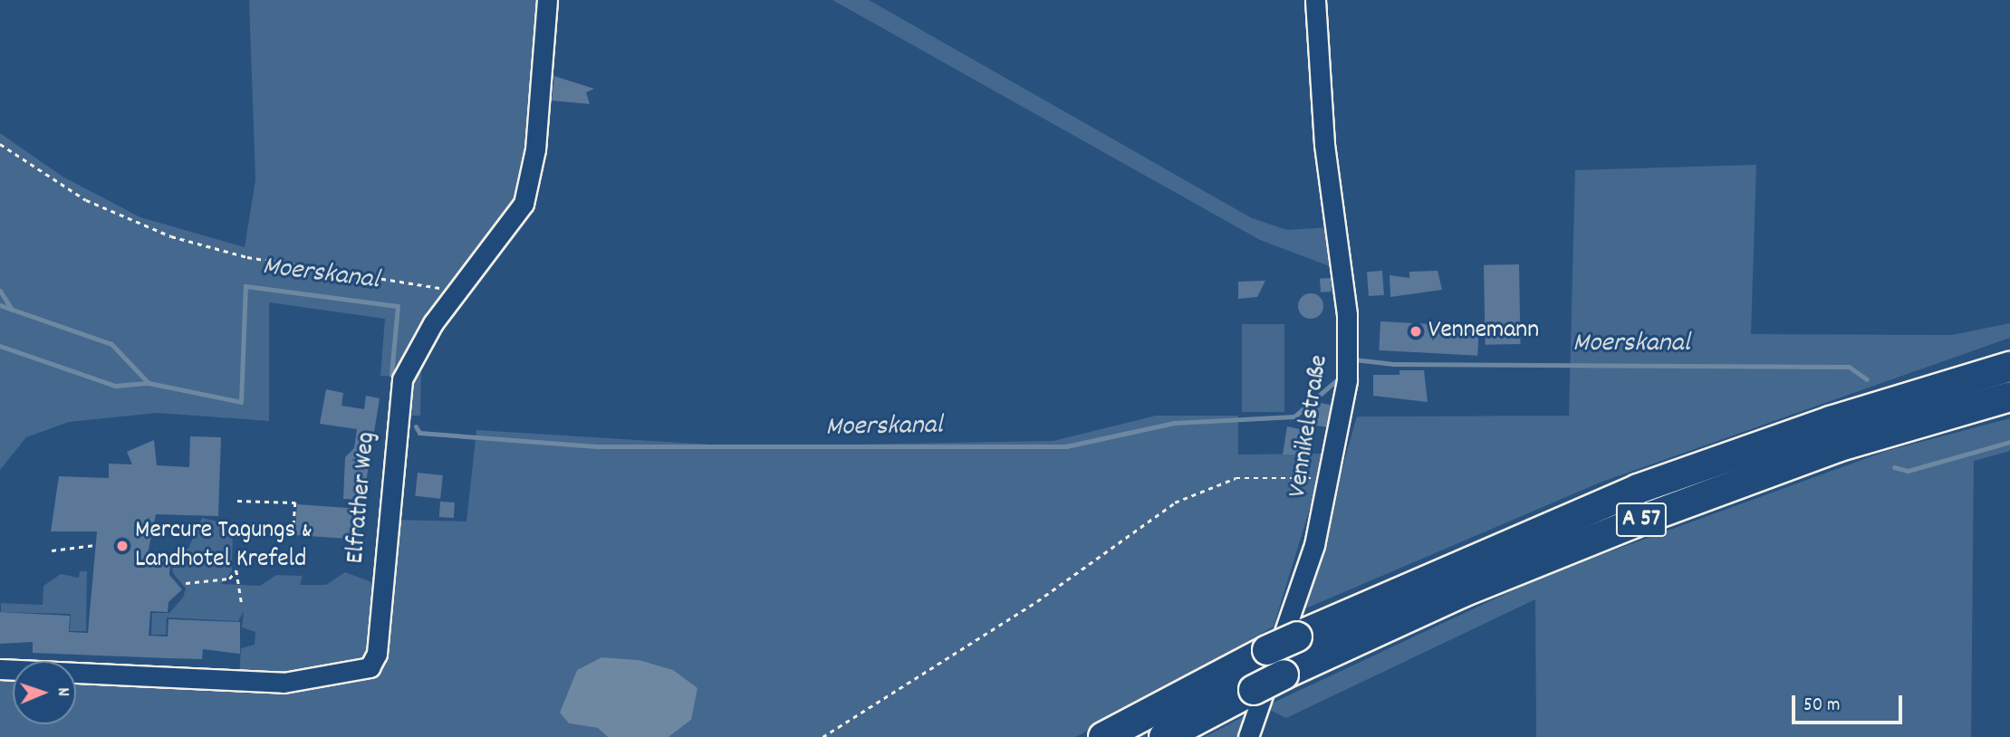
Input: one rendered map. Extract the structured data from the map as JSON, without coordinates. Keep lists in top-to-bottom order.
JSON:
{
  "streets": {
    "highway": ["A 57"],
    "street": ["Vennikelstraße", "Elfrather Weg"]
  },
  "water": ["Moerskanal"],
  "places": ["Vennemann", "Mercure Tagungs & Landhotel Krefeld"],
  "scale_bar": "50 m",
  "north": "right"
}
